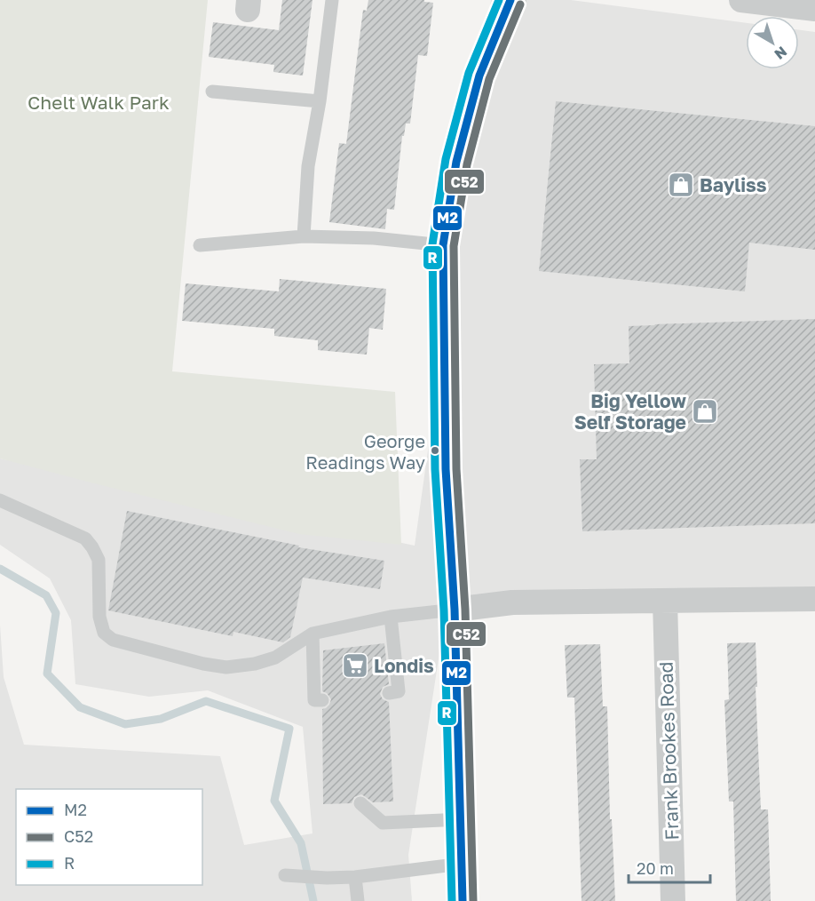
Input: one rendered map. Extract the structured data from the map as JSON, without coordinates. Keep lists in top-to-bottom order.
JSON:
{
  "streets": {
    "street": ["Frank Brookes Road"]
  },
  "parks": ["Chelt Walk Park"],
  "places": {
    "shop": ["Bayliss", "Big Yellow Self Storage"],
    "other": ["George Readings Way"],
    "supermarket": ["Londis"]
  },
  "lines": ["transit line M2", "transit line R", "transit line C52"],
  "legend": ["M2", "C52", "R"],
  "scale_bar": "20 m",
  "north": "bottom right"
}
